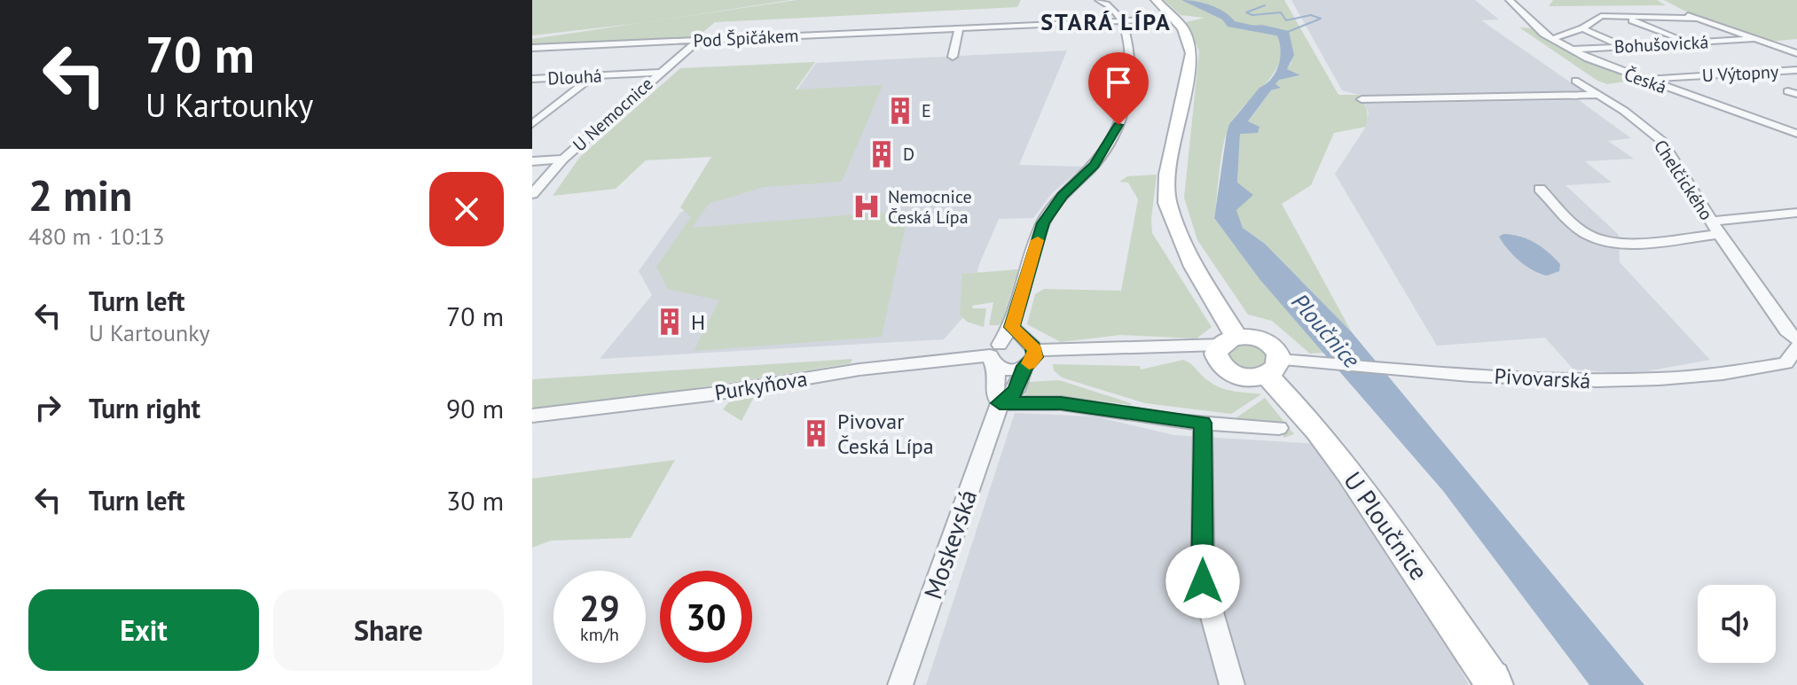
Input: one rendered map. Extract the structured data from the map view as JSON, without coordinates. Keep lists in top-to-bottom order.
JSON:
{
  "streets": {
    "main road": ["U Ploučnice"],
    "street": [
      "Pod Špičákem",
      "Bohušovická",
      "U Výtopny",
      "Dlouhá",
      "Česká",
      "U Nemocnice",
      "Chelčického",
      "Pivovarská",
      "Purkyňova",
      "Moskevská"
    ]
  },
  "crossings": [
    ["Pod Špičákem", "U Nemocnice"],
    ["Bohušovická", "Česká"],
    ["U Výtopny", "Česká"],
    ["Dlouhá", "U Nemocnice"],
    ["Pivovarská", "U Ploučnice"]
  ],
  "districts": ["STARÁ LÍPA"],
  "water": ["Ploučnice"],
  "places": {
    "building": [
      "E",
      "D",
      "H",
      "Pivovar Česká Lípa"
    ],
    "hospital": ["Nemocnice Česká Lípa"]
  },
  "page": {
    "turn": ["70 m", "U Kartounky"],
    "heading": ["2 min", "480 m · 10:13"],
    "list": [
      {
        "name": "Turn left",
        "note": "U Kartounky",
        "value": "70 m"
      },
      {
        "name": "Turn right",
        "value": "90 m"
      },
      {
        "name": "Turn left",
        "value": "30 m"
      }
    ],
    "speed": "29 km/h",
    "limit": "30",
    "buttons": ["Exit", "Share"]
  }
}
